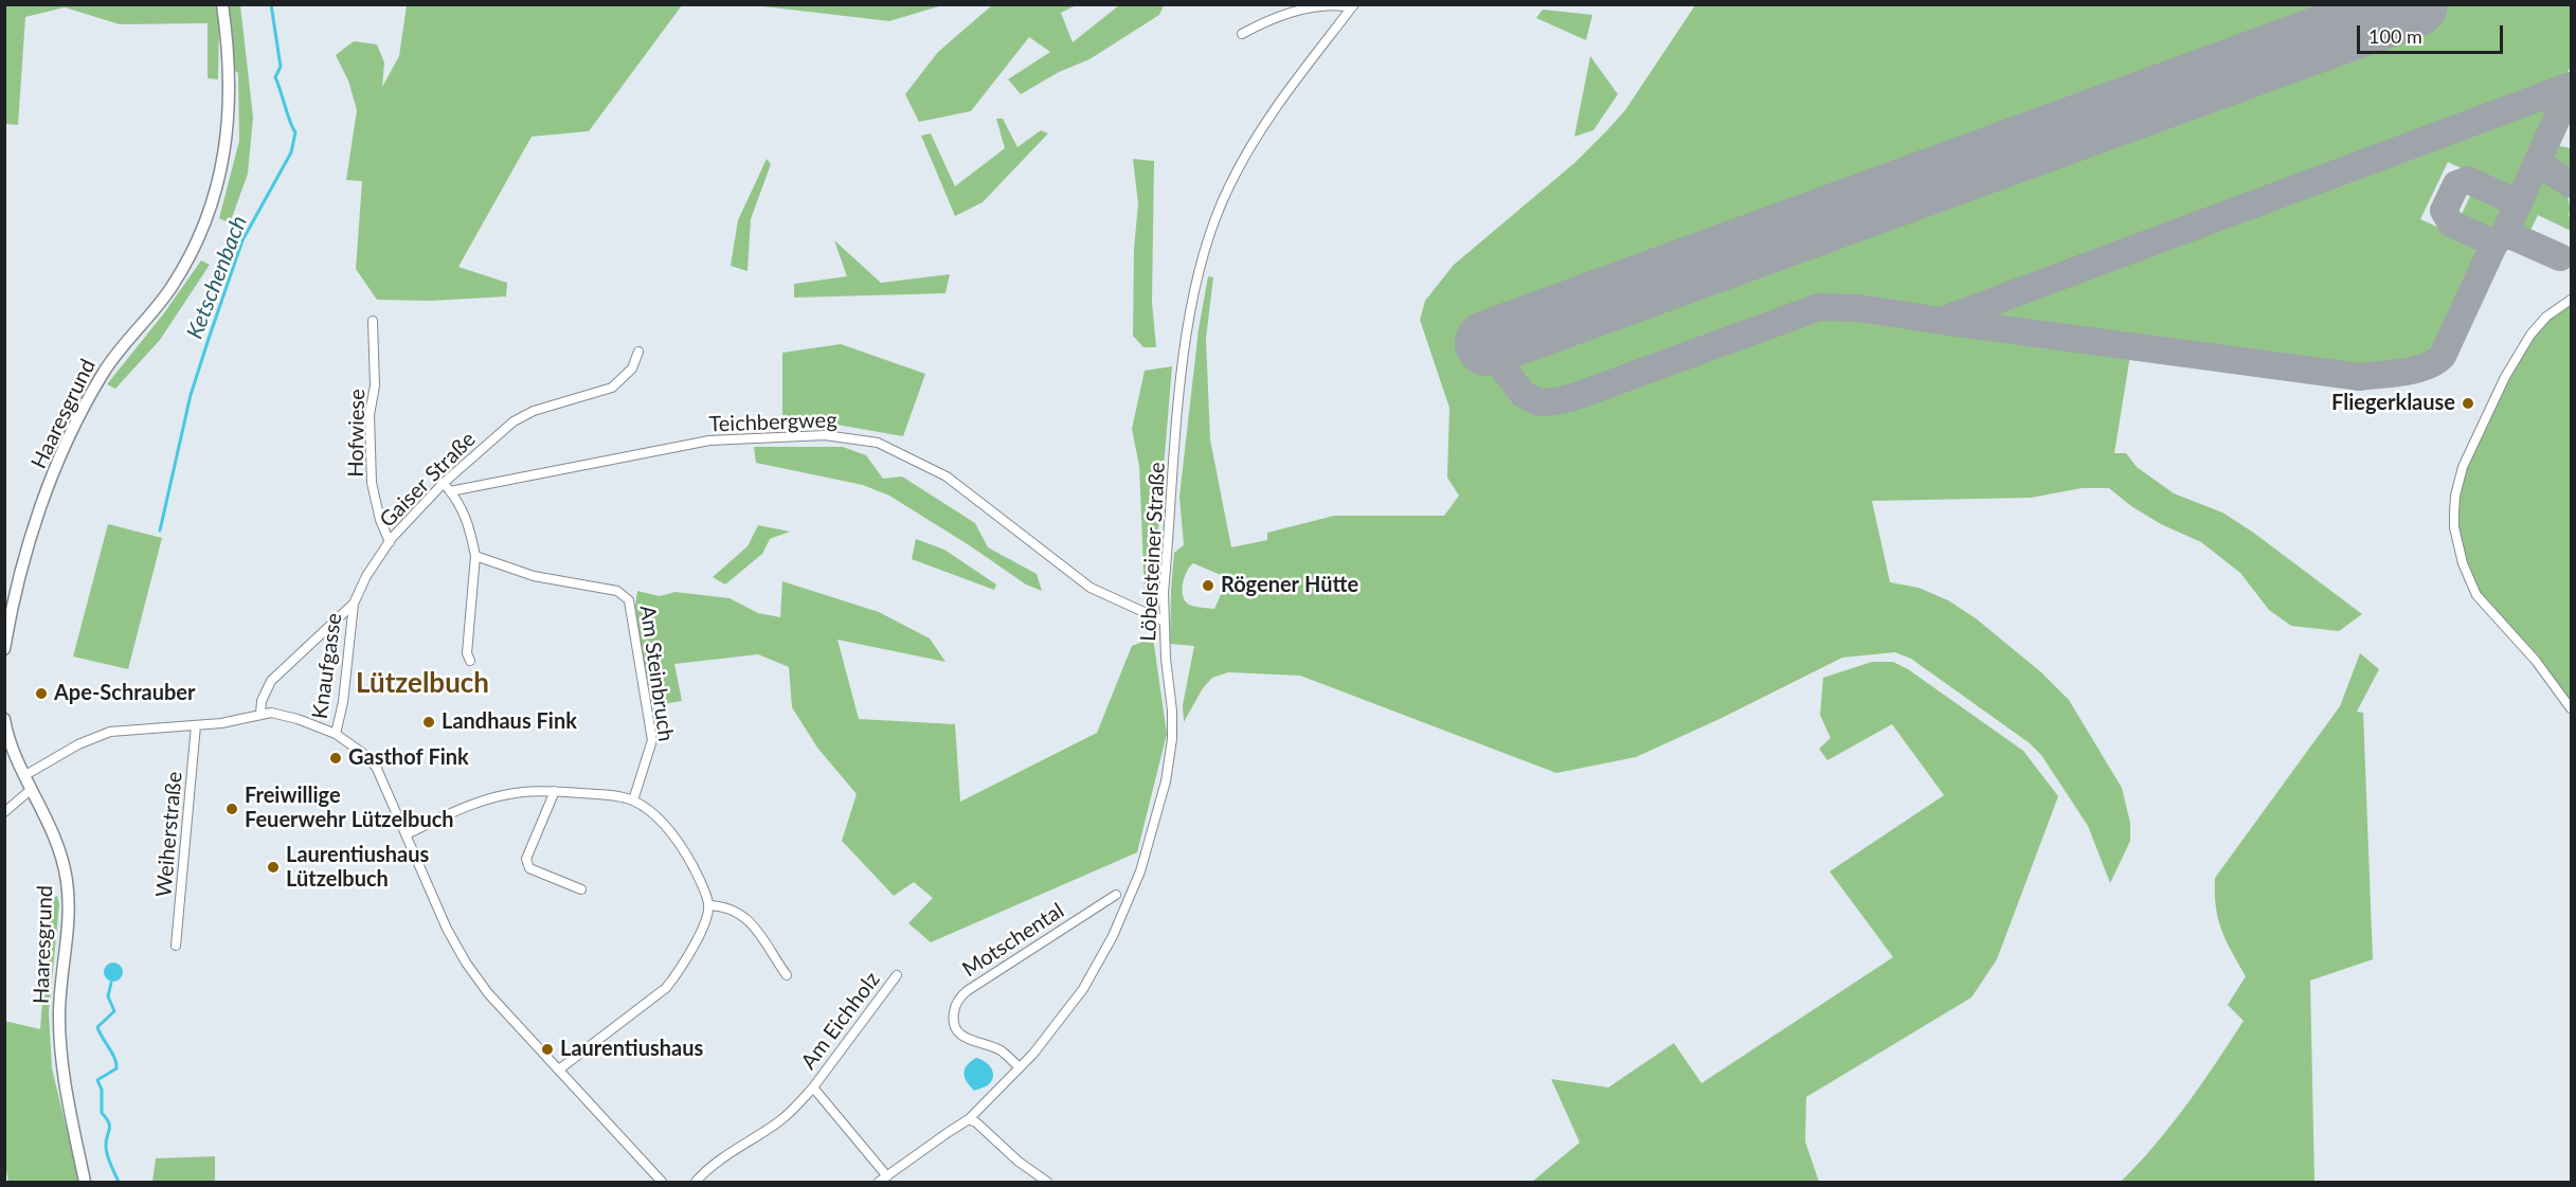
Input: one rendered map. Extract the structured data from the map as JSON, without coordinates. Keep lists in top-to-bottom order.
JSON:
{
  "streets": {
    "street": [
      "Haaresgrund",
      "Teichbergweg",
      "Hofwiese",
      "Gaiser Straße",
      "Löbelsteiner Straße",
      "Knaufgasse",
      "Am Steinbruch",
      "Weiherstraße",
      "Motschental",
      "Am Eichholz"
    ]
  },
  "crossings": [
    ["Teichbergweg", "Löbelsteiner Straße"],
    ["Hofwiese", "Gaiser Straße"],
    ["Gaiser Straße", "Knaufgasse"],
    ["Löbelsteiner Straße", "Motschental"]
  ],
  "districts": ["Lützelbuch"],
  "water": ["Ketschenbach"],
  "places": [
    "Fliegerklause",
    "Rögener Hütte",
    "Ape-Schrauber",
    "Landhaus Fink",
    "Gasthof Fink",
    "Freiwillige Feuerwehr Lützelbuch",
    "Laurentiushaus Lützelbuch",
    "Laurentiushaus"
  ],
  "scale_bar": "100 m"
}
